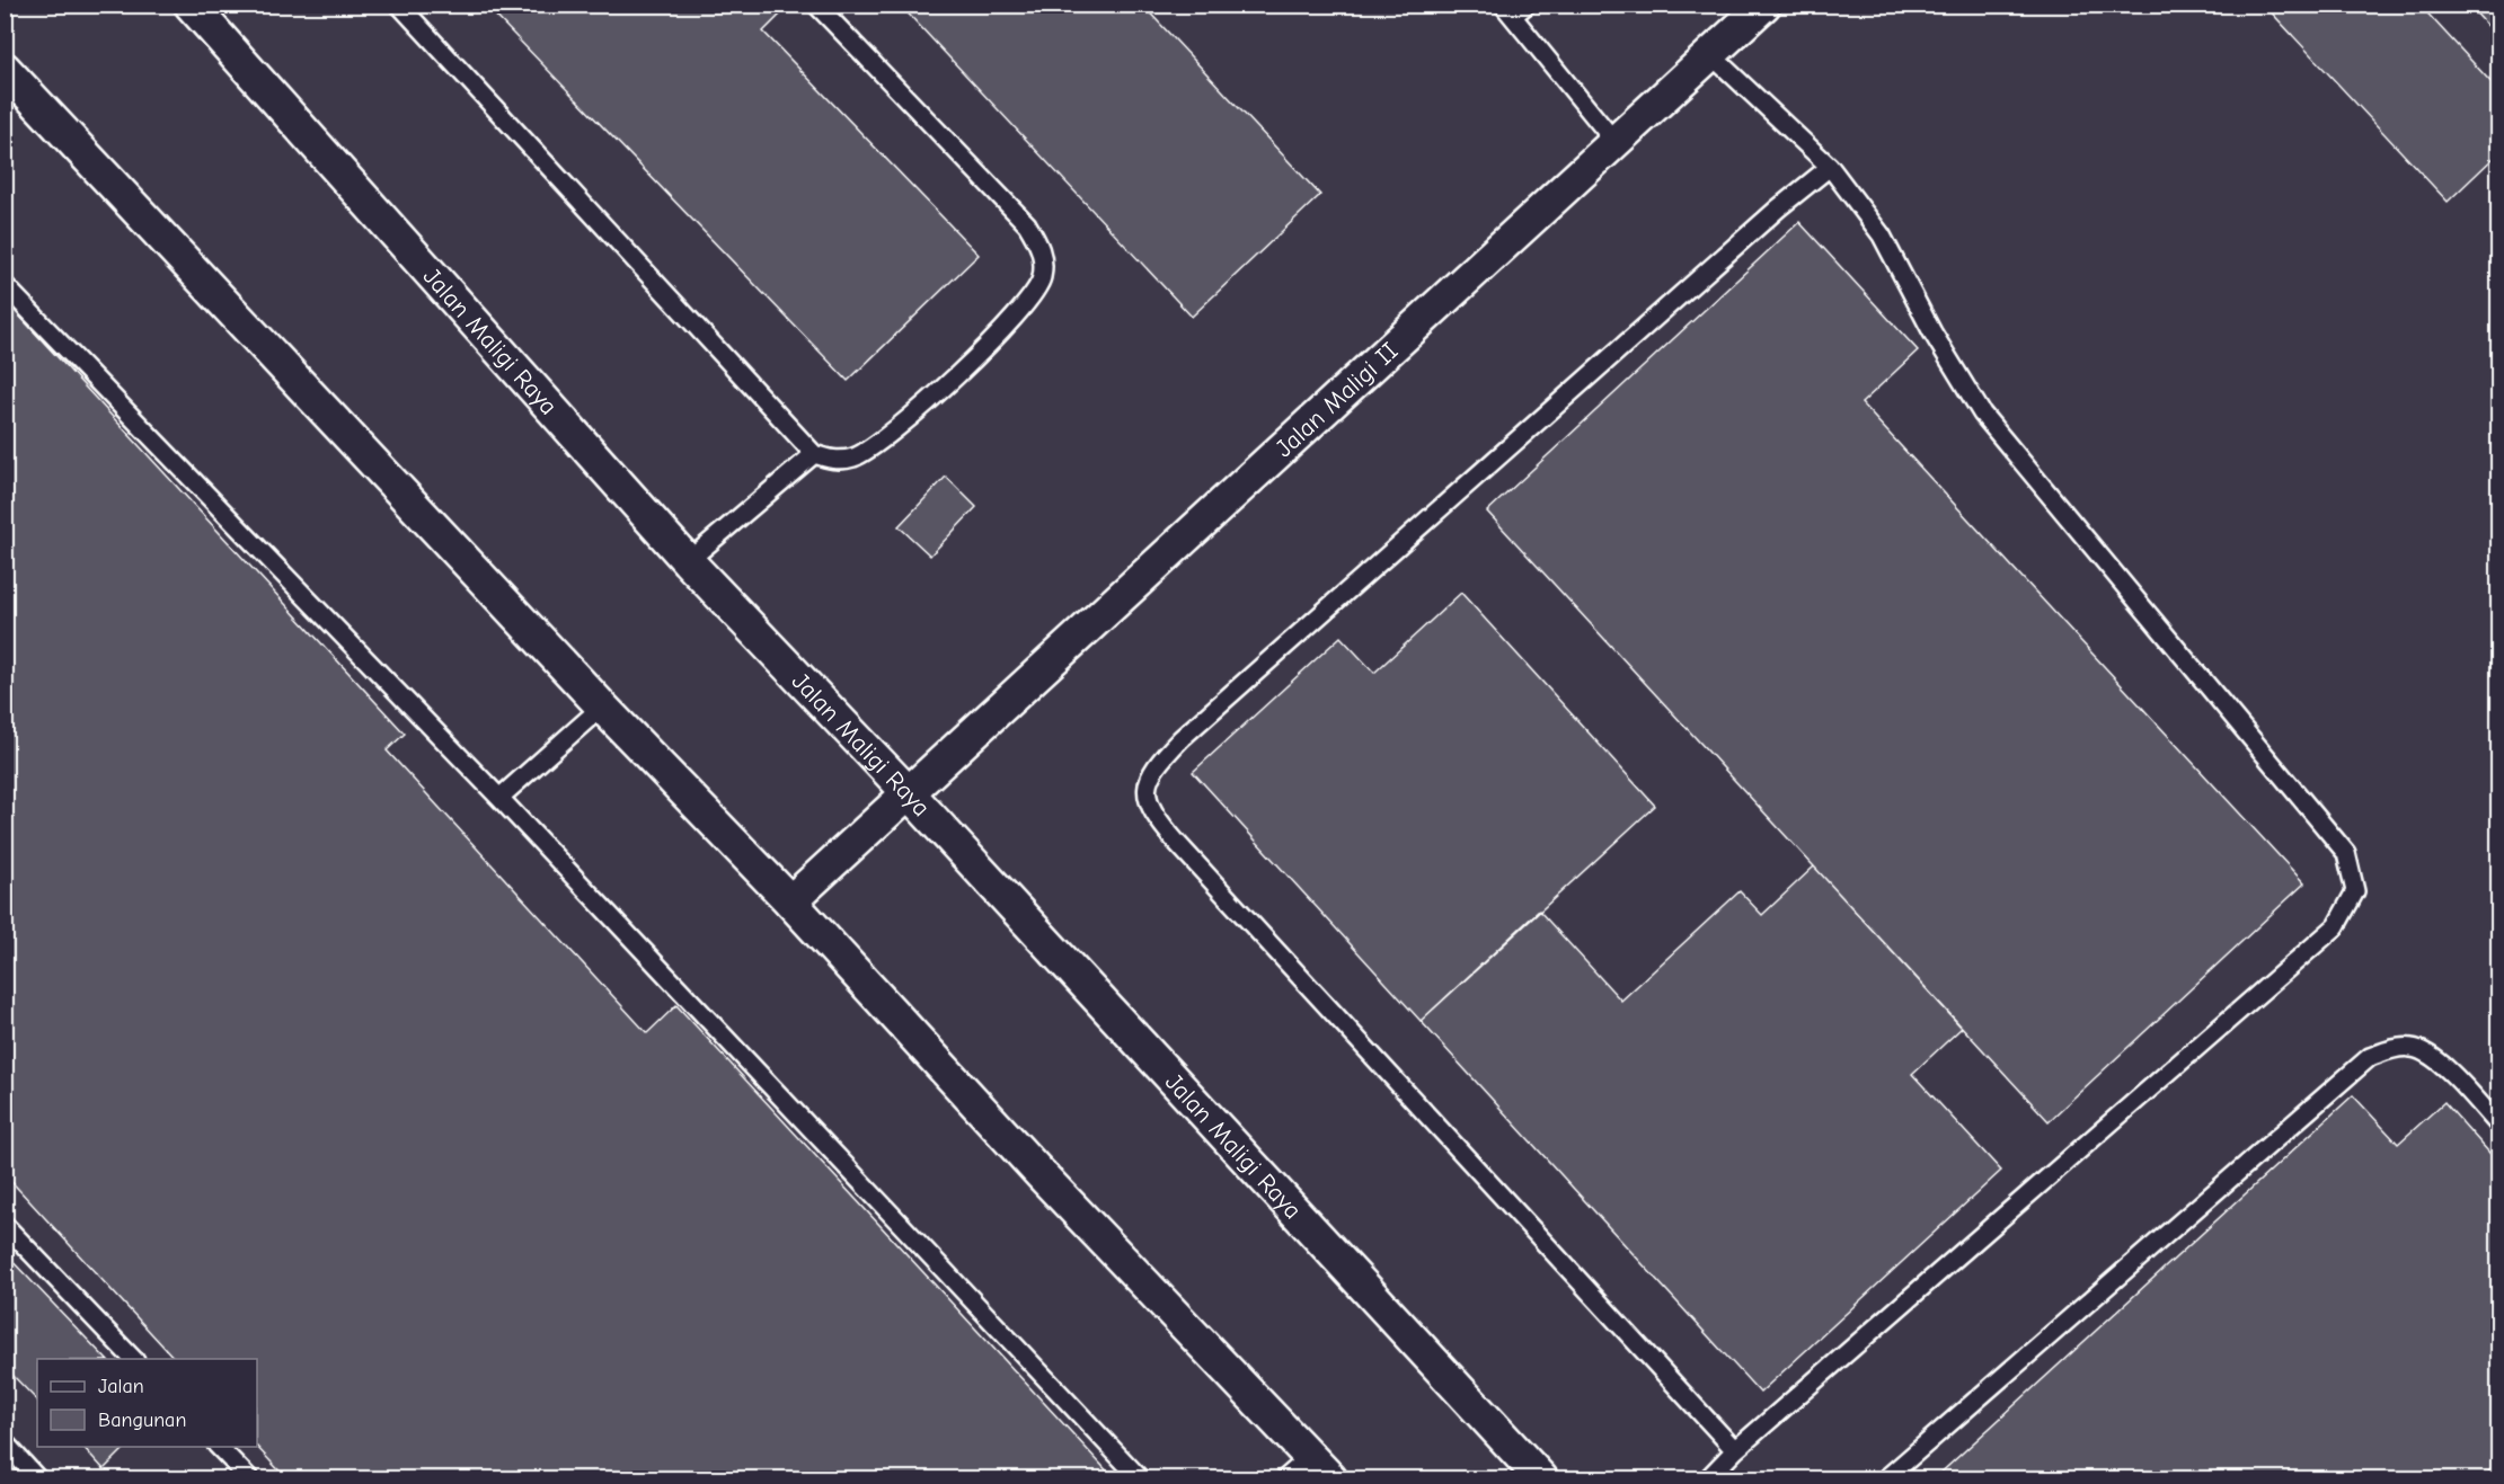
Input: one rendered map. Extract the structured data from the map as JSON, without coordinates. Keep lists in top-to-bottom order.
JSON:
{
  "streets": {
    "street": ["Jalan Maligi Raya", "Jalan Maligi II"]
  },
  "crossings": [
    ["Jalan Maligi Raya", "Jalan Maligi II"]
  ],
  "legend": ["Jalan", "Bangunan"]
}
